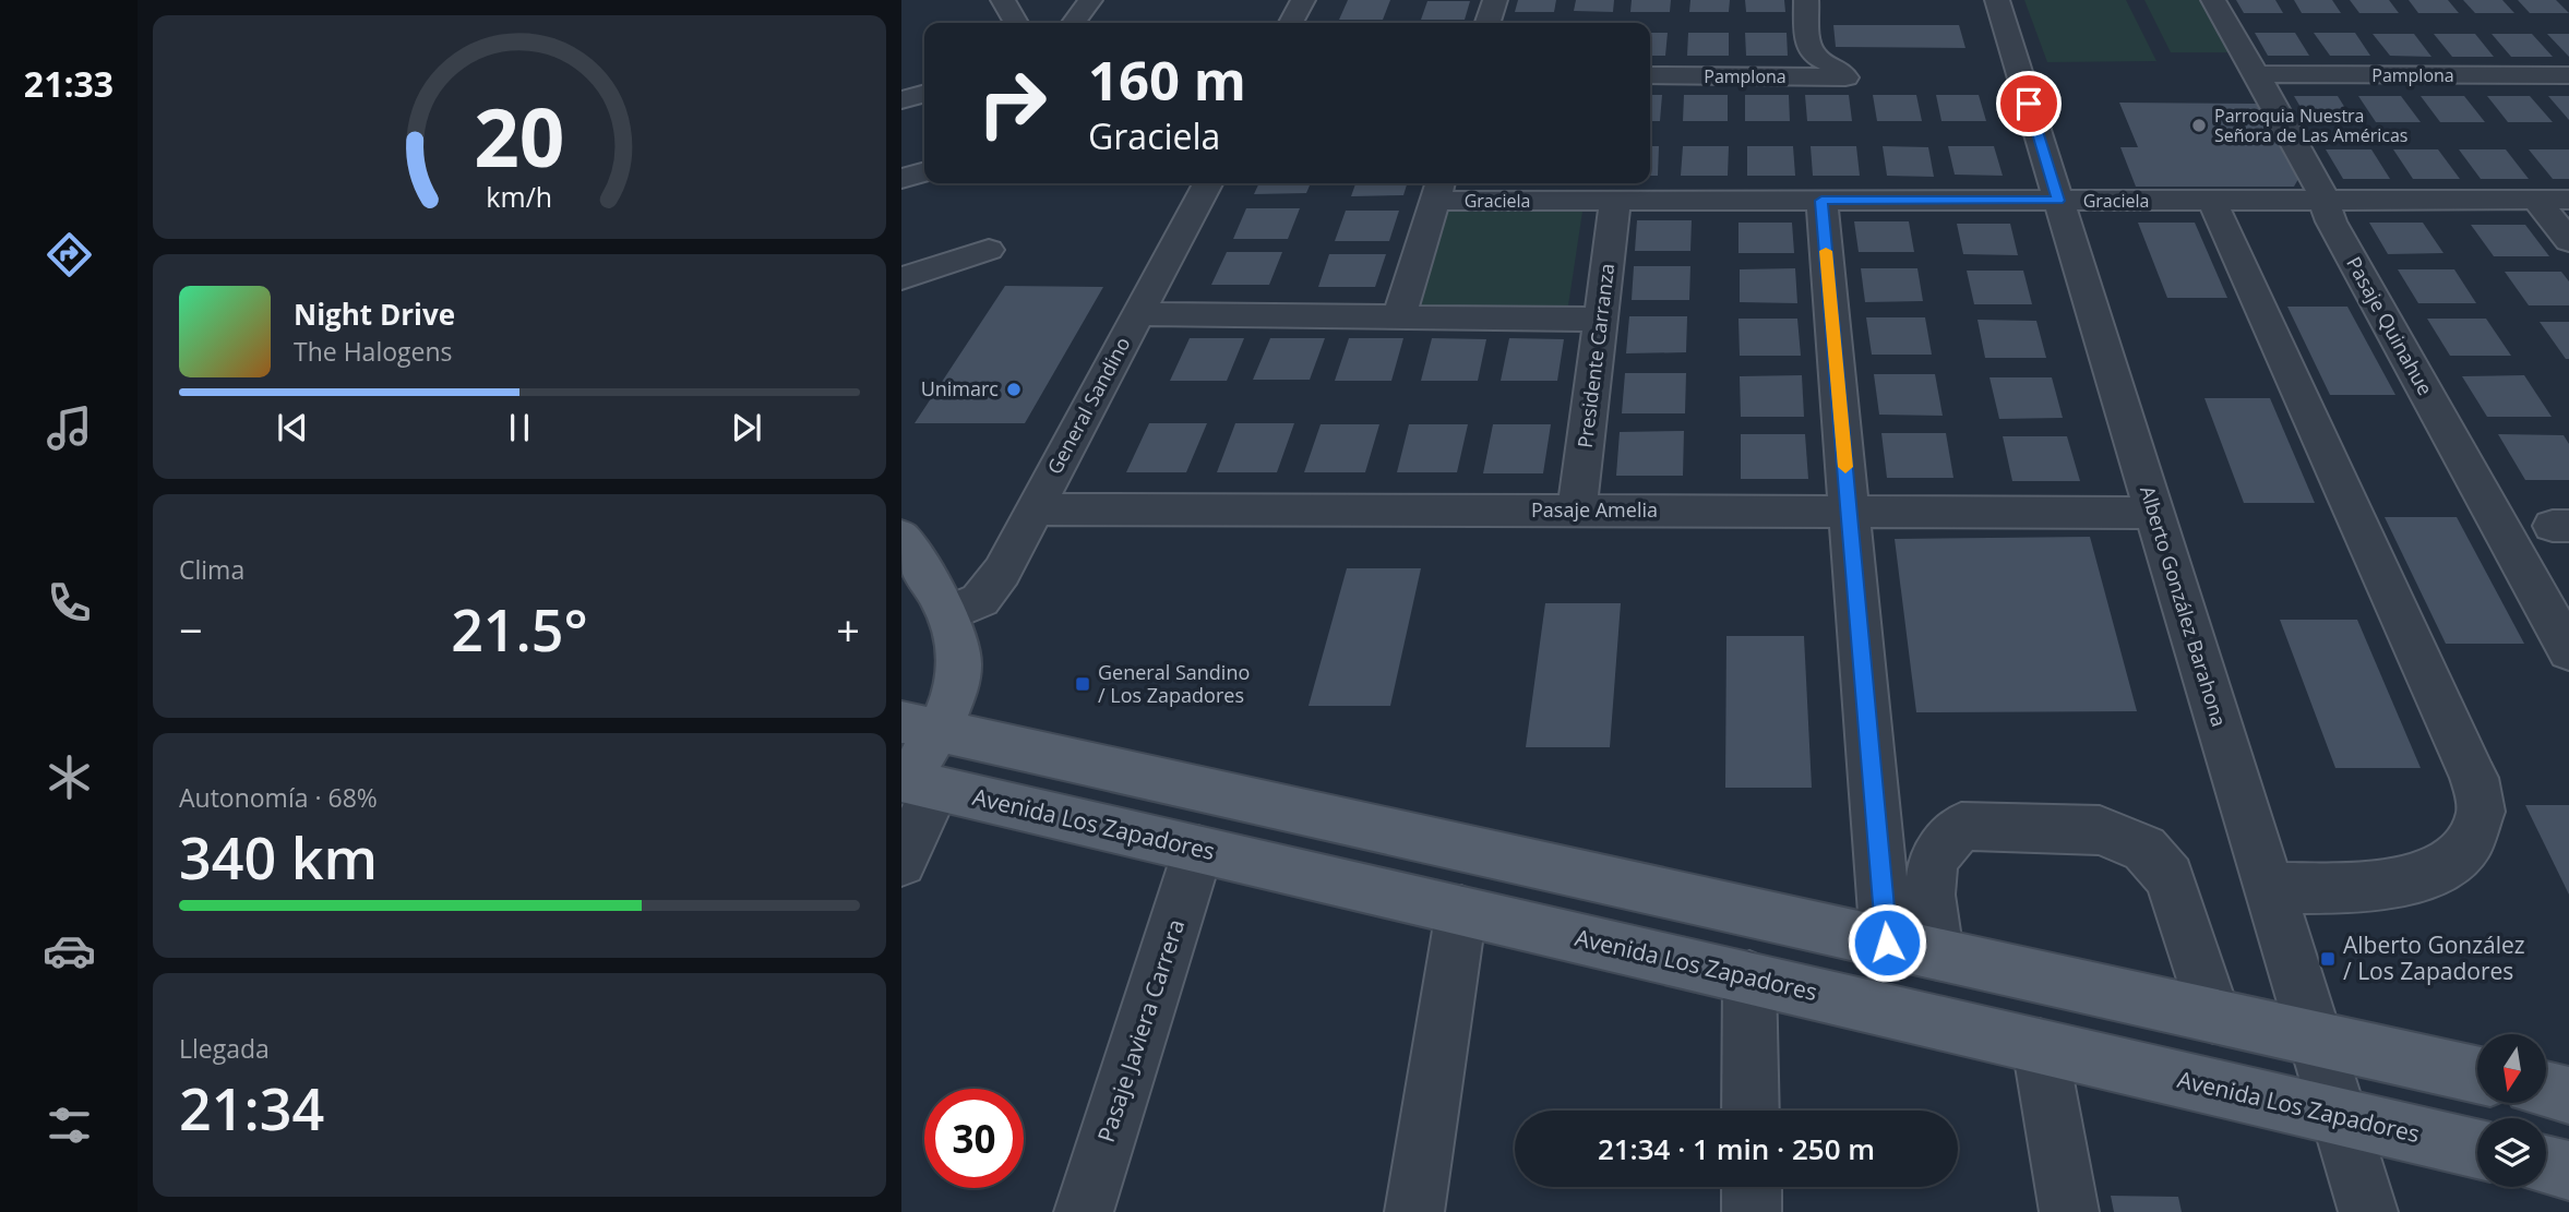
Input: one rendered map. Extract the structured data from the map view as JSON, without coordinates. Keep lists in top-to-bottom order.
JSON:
{
  "streets": {
    "main road": ["Avenida Los Zapadores"],
    "street": [
      "Pamplona",
      "Graciela",
      "Pasaje Quinahue",
      "Presidente Carranza",
      "General Sandino",
      "Pasaje Amelia",
      "Alberto González Barahona",
      "Pasaje Javiera Carrera"
    ]
  },
  "crossings": [
    ["Pamplona", "Pasaje Quinahue"],
    ["Graciela", "Pasaje Quinahue"],
    ["Graciela", "Presidente Carranza"],
    ["Graciela", "Alberto González Barahona"],
    ["Presidente Carranza", "Pasaje Amelia"],
    ["General Sandino", "Pasaje Amelia"],
    ["Pasaje Amelia", "Alberto González Barahona"],
    ["Alberto González Barahona", "Avenida Los Zapadores"],
    ["Avenida Los Zapadores", "Pasaje Javiera Carrera"]
  ],
  "places": {
    "other": ["Parroquia Nuestra Señora de Las Américas", "Unimarc"],
    "transit": ["General Sandino / Los Zapadores", "Alberto González / Los Zapadores"]
  },
  "north": "bottom",
  "page": {
    "tabs": "21:33",
    "turn": ["160 m", "Graciela"],
    "song": ["Night Drive", "The Halogens"],
    "tile": [
      "Clima",
      ["Autonomía · 68%", "340 km"],
      ["Llegada", "21:34"]
    ],
    "heat": ["−", "21.5°", "+"],
    "limit": "30",
    "trip": "21:34 · 1 min · 250 m",
    "gauge": ["20", "km/h"]
  }
}
